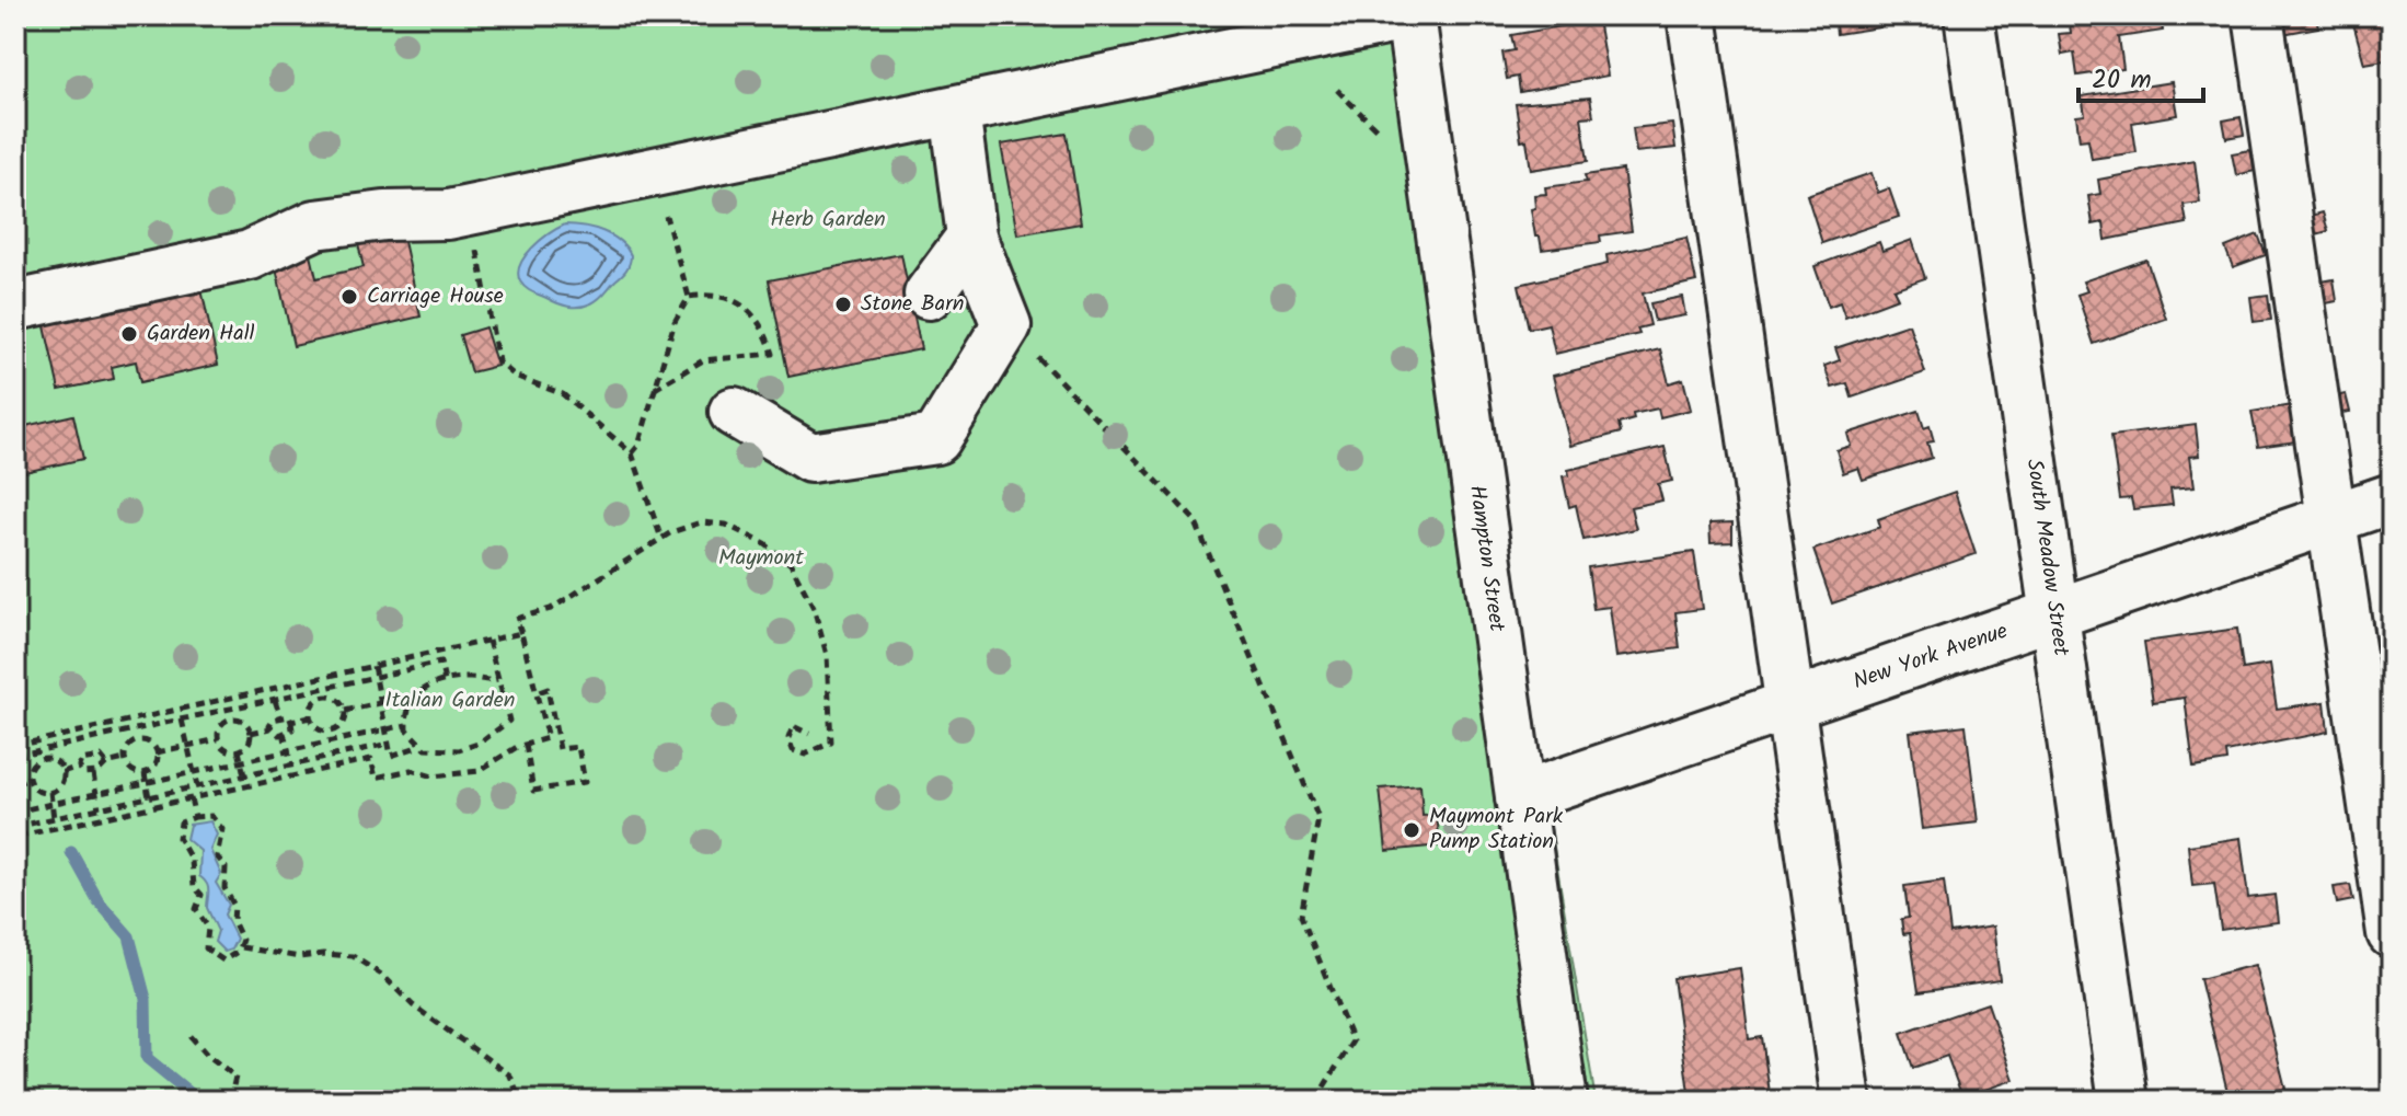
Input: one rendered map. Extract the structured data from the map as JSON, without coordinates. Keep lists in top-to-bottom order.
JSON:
{
  "streets": {
    "street": ["South Meadow Street", "Hampton Street", "New York Avenue"]
  },
  "crossings": [
    ["South Meadow Street", "New York Avenue"],
    ["Hampton Street", "New York Avenue"]
  ],
  "parks": ["Herb Garden", "Maymont", "Italian Garden"],
  "places": [
    "Carriage House",
    "Stone Barn",
    "Garden Hall",
    "Maymont Park Pump Station"
  ],
  "scale_bar": "20 m"
}
